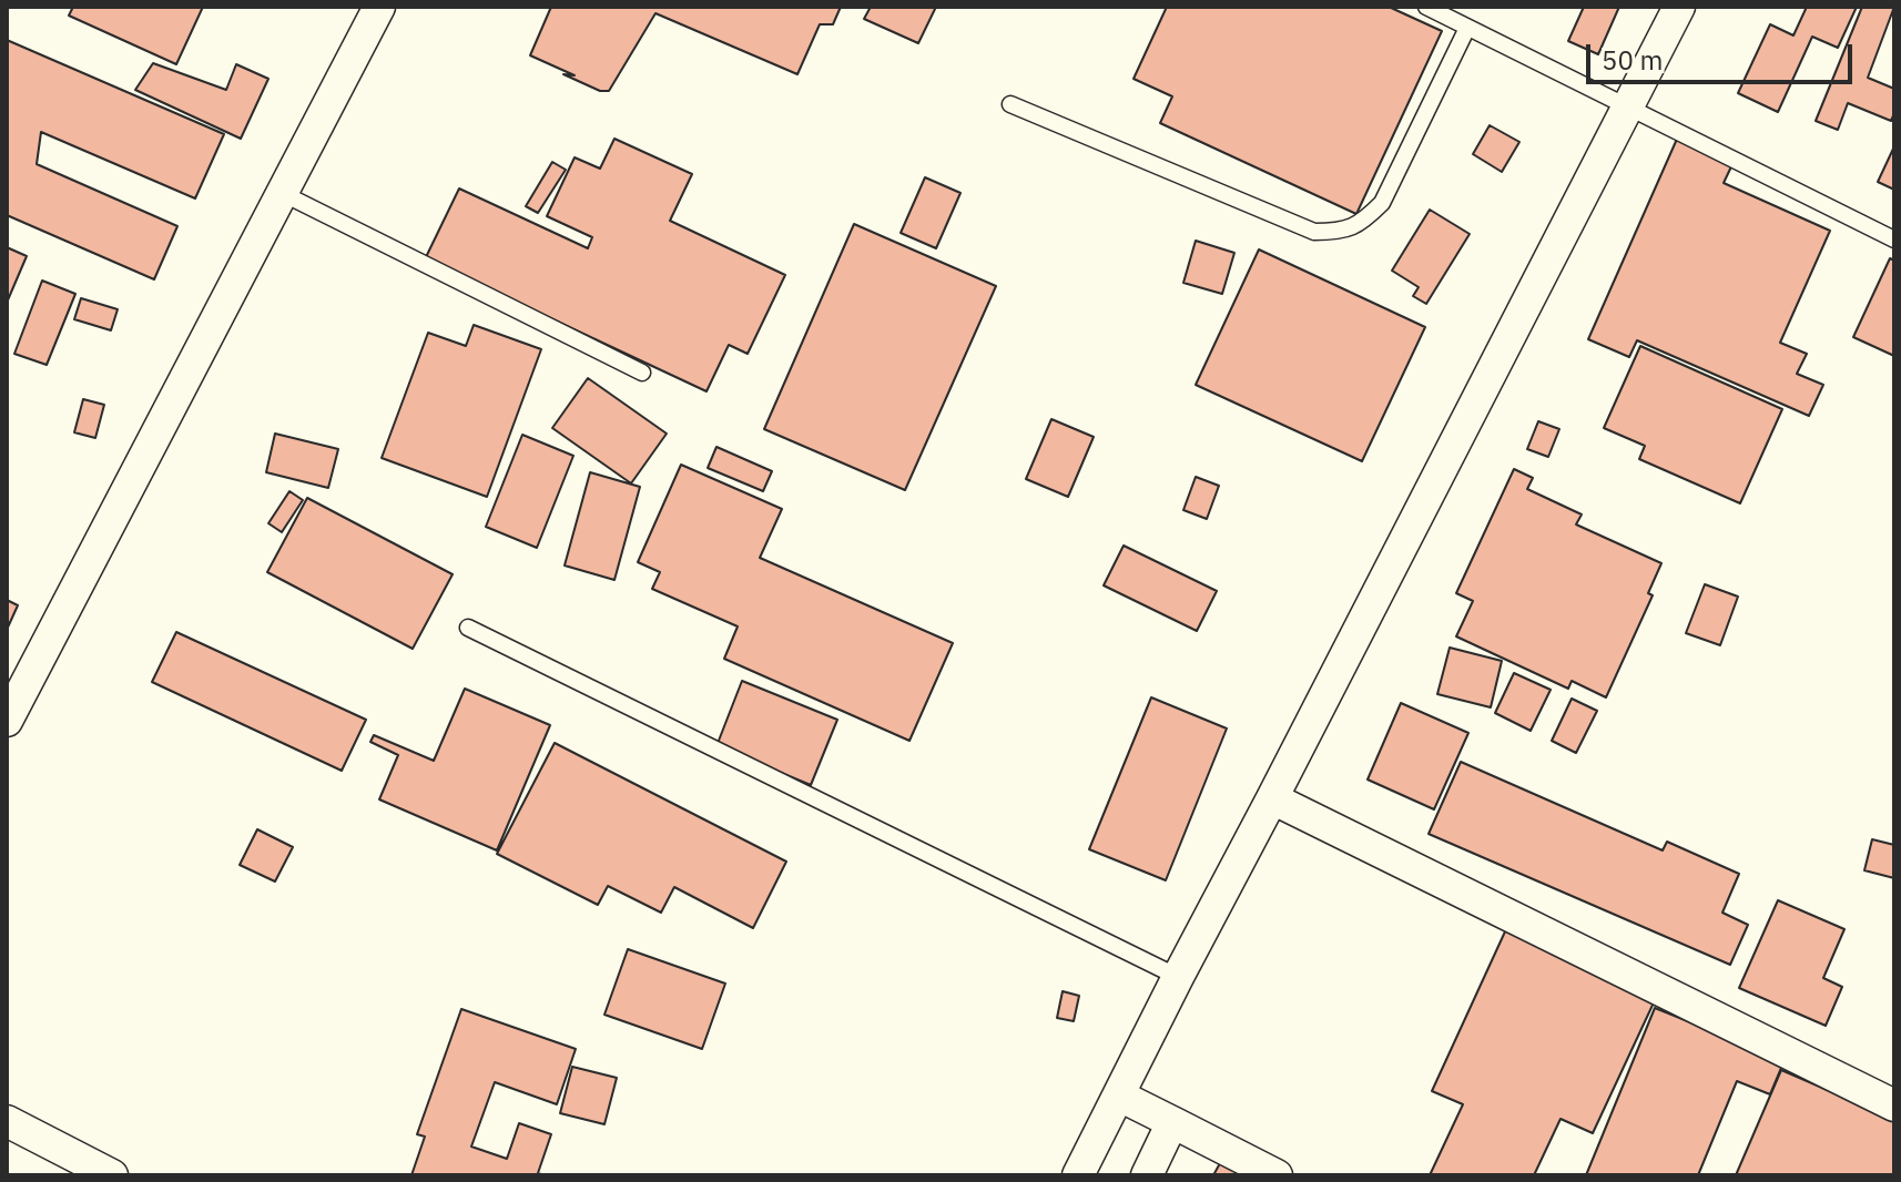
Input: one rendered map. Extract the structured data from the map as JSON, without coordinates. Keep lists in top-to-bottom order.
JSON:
{
  "scale_bar": "50 m"
}
